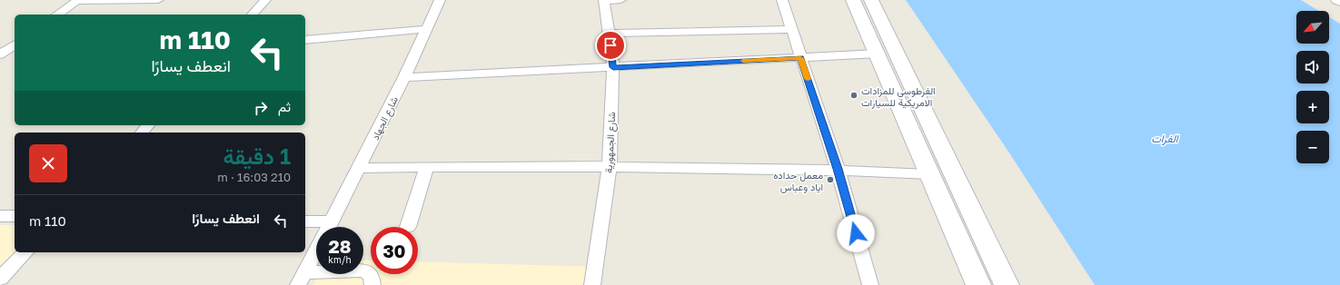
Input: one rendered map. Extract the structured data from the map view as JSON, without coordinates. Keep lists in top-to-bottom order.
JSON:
{
  "streets": {
    "street": ["شارع الجهاد", "شارع الجمهورية"]
  },
  "water": ["الفرات"],
  "places": ["الفرطوسي للمزادات الامريكية للسيارات", "معمل حداده اياد وعباس"],
  "north": "bottom left",
  "page": {
    "map_buttons": ["+", "−"],
    "turn": ["110 m", "انعطف يسارًا"],
    "then": "ثم",
    "heading": ["1 دقيقة", "210 m · 16:03"],
    "list": [
      {
        "name": "انعطف يسارًا",
        "value": "110 m"
      }
    ],
    "speed": "28 km/h",
    "limit": "30"
  }
}
